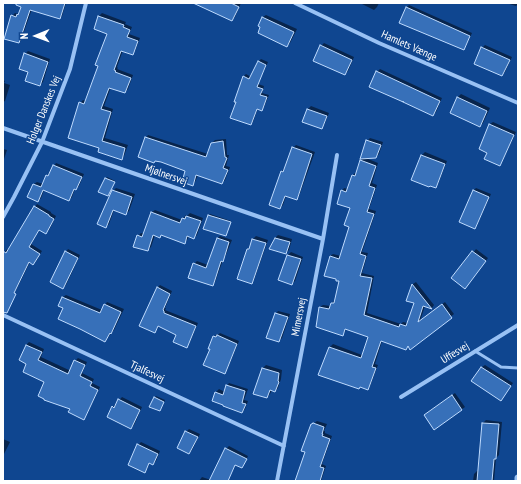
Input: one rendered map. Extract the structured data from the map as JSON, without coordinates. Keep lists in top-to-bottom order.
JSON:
{
  "streets": {
    "street": [
      "Hamlets Vænge",
      "Holger Danskes Vej",
      "Mjølnersvej",
      "Mimersvej",
      "Uffesvej",
      "Tjalfesvej"
    ]
  },
  "crossings": [
    ["Holger Danskes Vej", "Mjølnersvej"],
    ["Mjølnersvej", "Mimersvej"],
    ["Mimersvej", "Tjalfesvej"]
  ],
  "north": "left"
}
